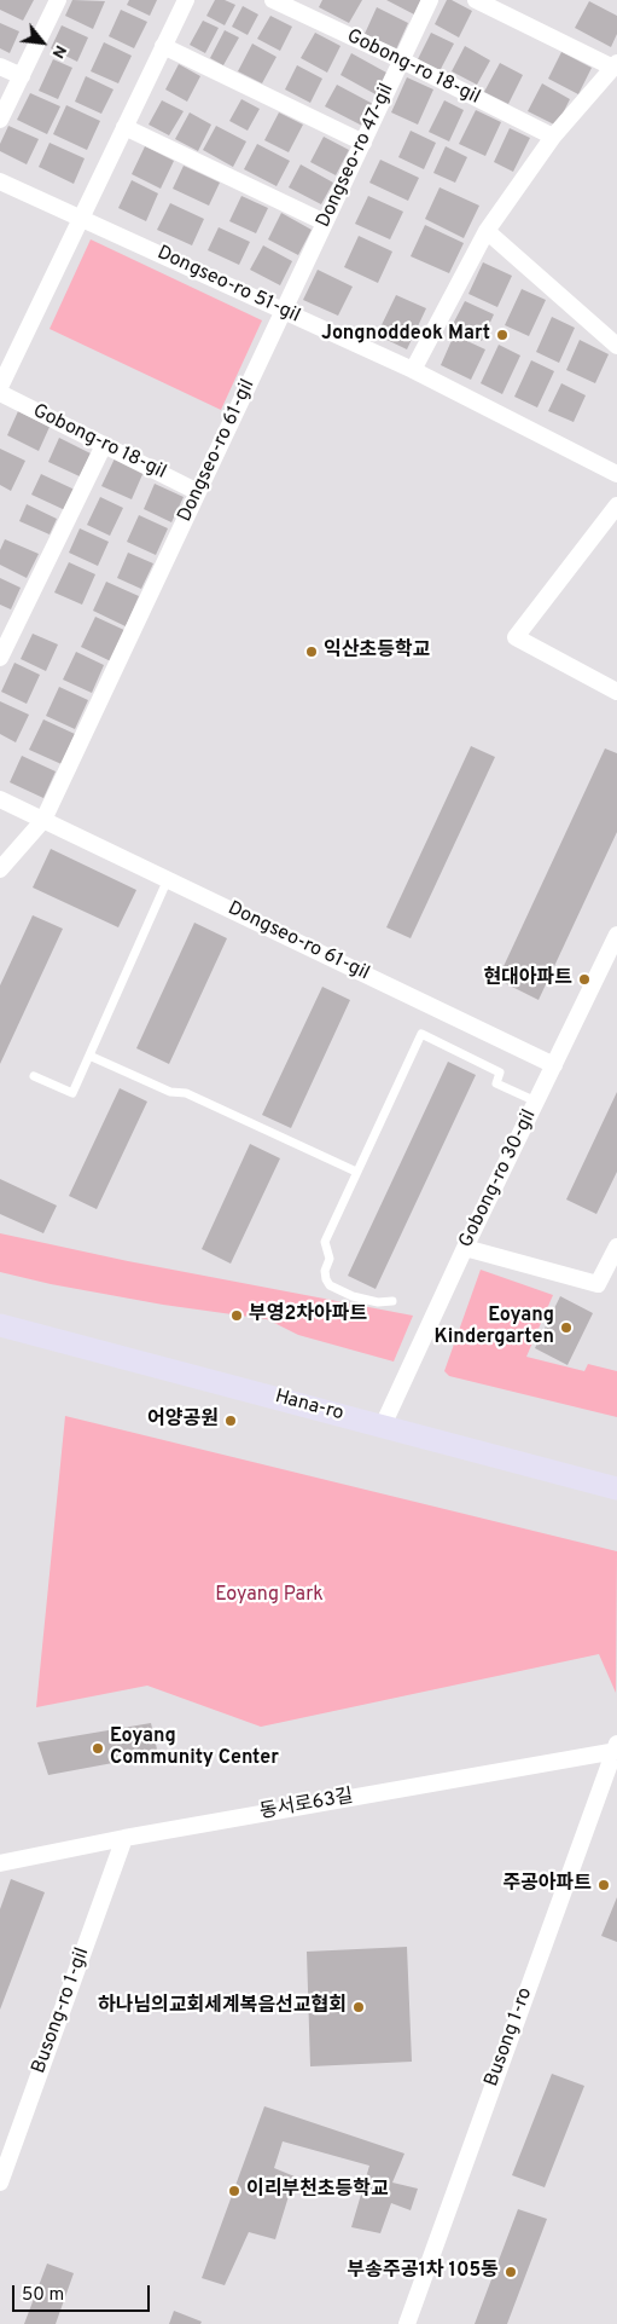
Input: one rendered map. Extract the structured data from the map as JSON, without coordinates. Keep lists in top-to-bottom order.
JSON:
{
  "streets": {
    "street": [
      "Gobong-ro 18-gil",
      "Dongseo-ro 47-gil",
      "Dongseo-ro 51-gil",
      "Dongseo-ro 61-gil",
      "Gobong-ro 30-gil",
      "Hana-ro",
      "동서로63길",
      "Busong-ro 1-gil",
      "Busong 1-ro"
    ]
  },
  "crossings": [
    ["Gobong-ro 18-gil", "Dongseo-ro 47-gil"],
    ["Gobong-ro 18-gil", "Dongseo-ro 61-gil"],
    ["Dongseo-ro 47-gil", "Dongseo-ro 51-gil"],
    ["Dongseo-ro 47-gil", "Dongseo-ro 61-gil"],
    ["Dongseo-ro 51-gil", "Dongseo-ro 61-gil"],
    ["Dongseo-ro 61-gil", "Gobong-ro 30-gil"],
    ["Gobong-ro 30-gil", "Hana-ro"],
    ["동서로63길", "Busong-ro 1-gil"],
    ["동서로63길", "Busong 1-ro"]
  ],
  "parks": ["Eoyang Park"],
  "places": [
    "Jongnoddeok Mart",
    "익산초등학교",
    "현대아파트",
    "부영2차아파트",
    "Eoyang Kindergarten",
    "어양공원",
    "Eoyang Community Center",
    "주공아파트",
    "하나님의교회세계복음선교협회",
    "이리부천초등학교",
    "부송주공1차 105동"
  ],
  "scale_bar": "50 m",
  "north": "bottom right"
}
